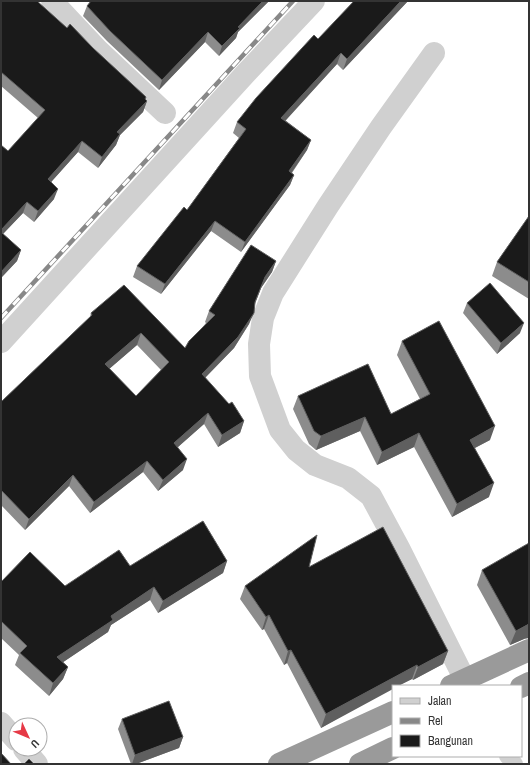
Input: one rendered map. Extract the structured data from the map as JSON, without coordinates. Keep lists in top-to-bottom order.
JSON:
{
  "legend": ["Jalan", "Rel", "Bangunan"],
  "north": "bottom right"
}
